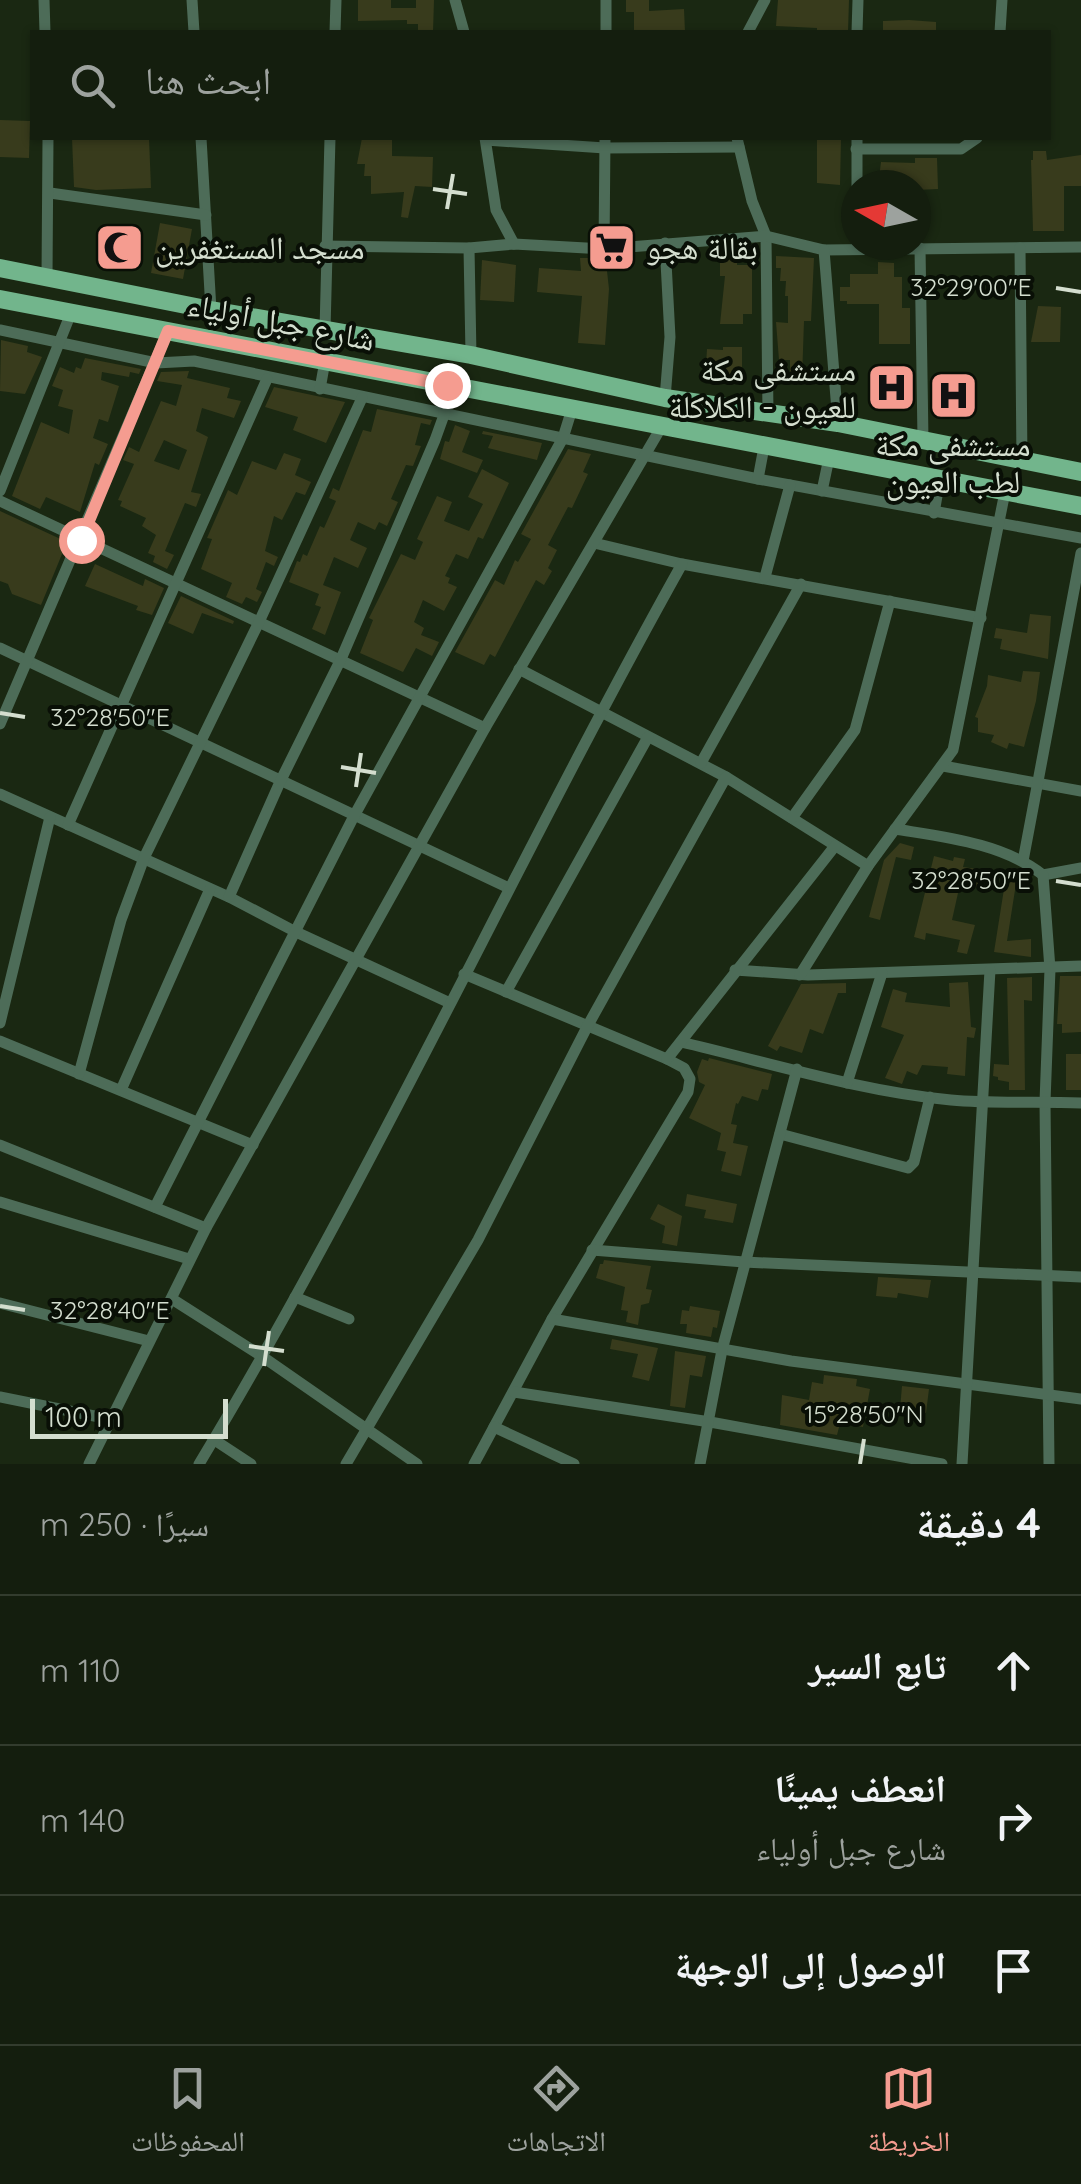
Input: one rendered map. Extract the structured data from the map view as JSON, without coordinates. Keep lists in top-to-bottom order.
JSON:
{
  "streets": {
    "main road": ["شارع جبل أولياء"]
  },
  "places": {
    "mosque": ["مسجد المستغفرين"],
    "supermarket": ["بقالة هجو"],
    "hospital": ["مستشفى مكة للعيون - الكلاكلة", "مستشفى مكة لطب العيون"]
  },
  "scale_bar": "100 m",
  "north": "left",
  "page": {
    "search": "ابحث هنا",
    "scale": "100 m",
    "heading": ["4 دقيقة", "سيرًا · 250 m"],
    "list": [
      ["تابع السير", "110 m"],
      ["انعطف يمينًا", "شارع جبل أولياء", "140 m"],
      "الوصول إلى الوجهة"
    ],
    "nav": ["الخريطة", "الاتجاهات", "المحفوظات"]
  },
  "coordinates": [
    "32°29'00\"E",
    "32°28'50\"E",
    "32°28'40\"E",
    "15°28'50\"N"
  ]
}
